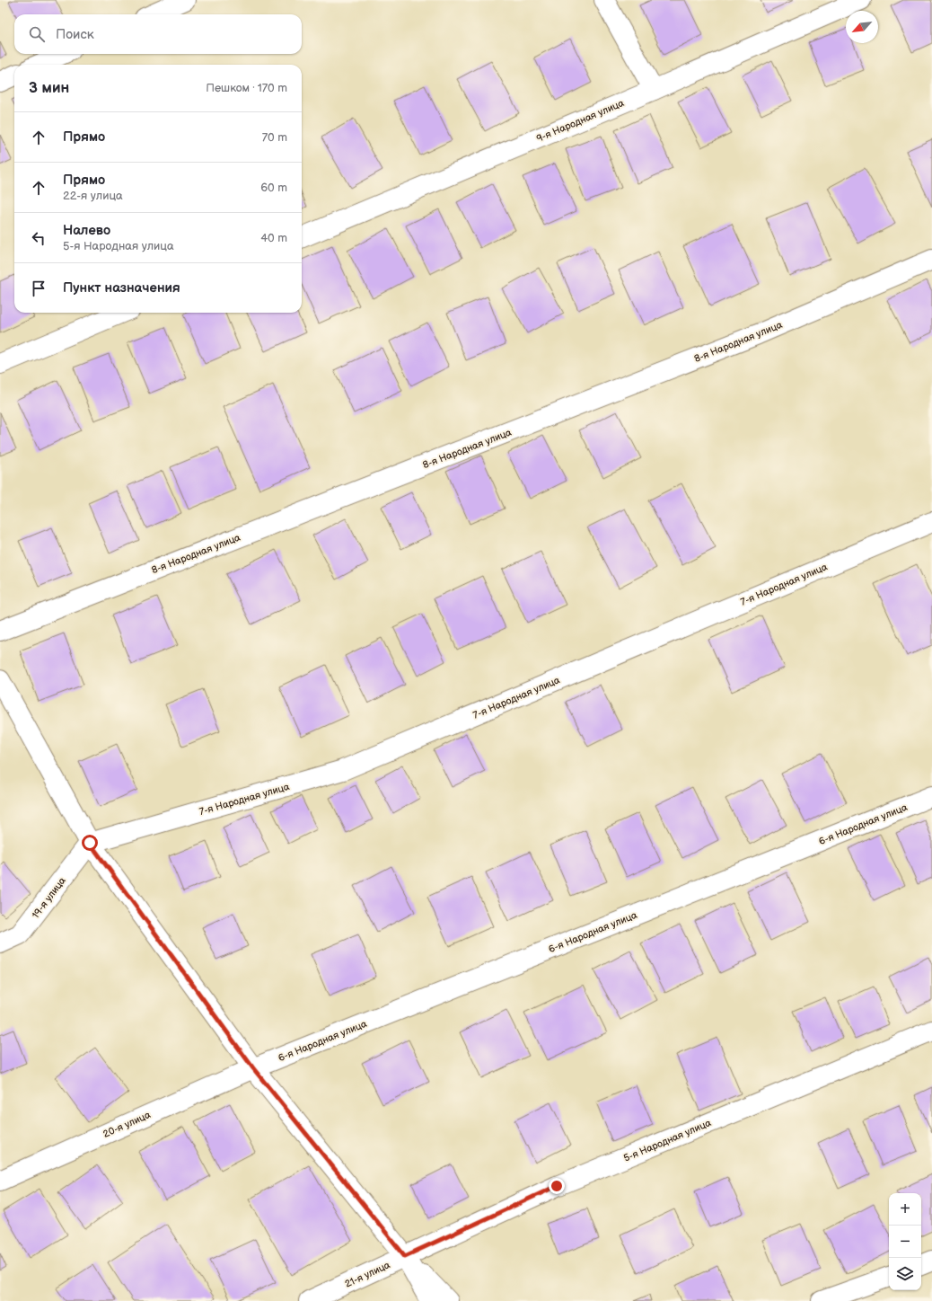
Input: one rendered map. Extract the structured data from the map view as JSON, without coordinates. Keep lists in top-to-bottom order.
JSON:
{
  "streets": {
    "street": [
      "9-я Народная улица",
      "8-я Народная улица",
      "7-я Народная улица",
      "6-я Народная улица",
      "19-я улица",
      "20-я улица",
      "5-я Народная улица",
      "21-я улица"
    ]
  },
  "crossings": [
    ["7-я Народная улица", "19-я улица"],
    ["6-я Народная улица", "20-я улица"],
    ["5-я Народная улица", "21-я улица"]
  ],
  "north": "bottom left",
  "page": {
    "search": "Поиск",
    "heading": ["3 мин", "Пешком · 170 m"],
    "list": [
      ["Прямо", "70 m"],
      ["Прямо", "22-я улица", "60 m"],
      ["Налево", "5-я Народная улица", "40 m"],
      "Пункт назначения"
    ],
    "map_buttons": ["+", "−"]
  }
}
